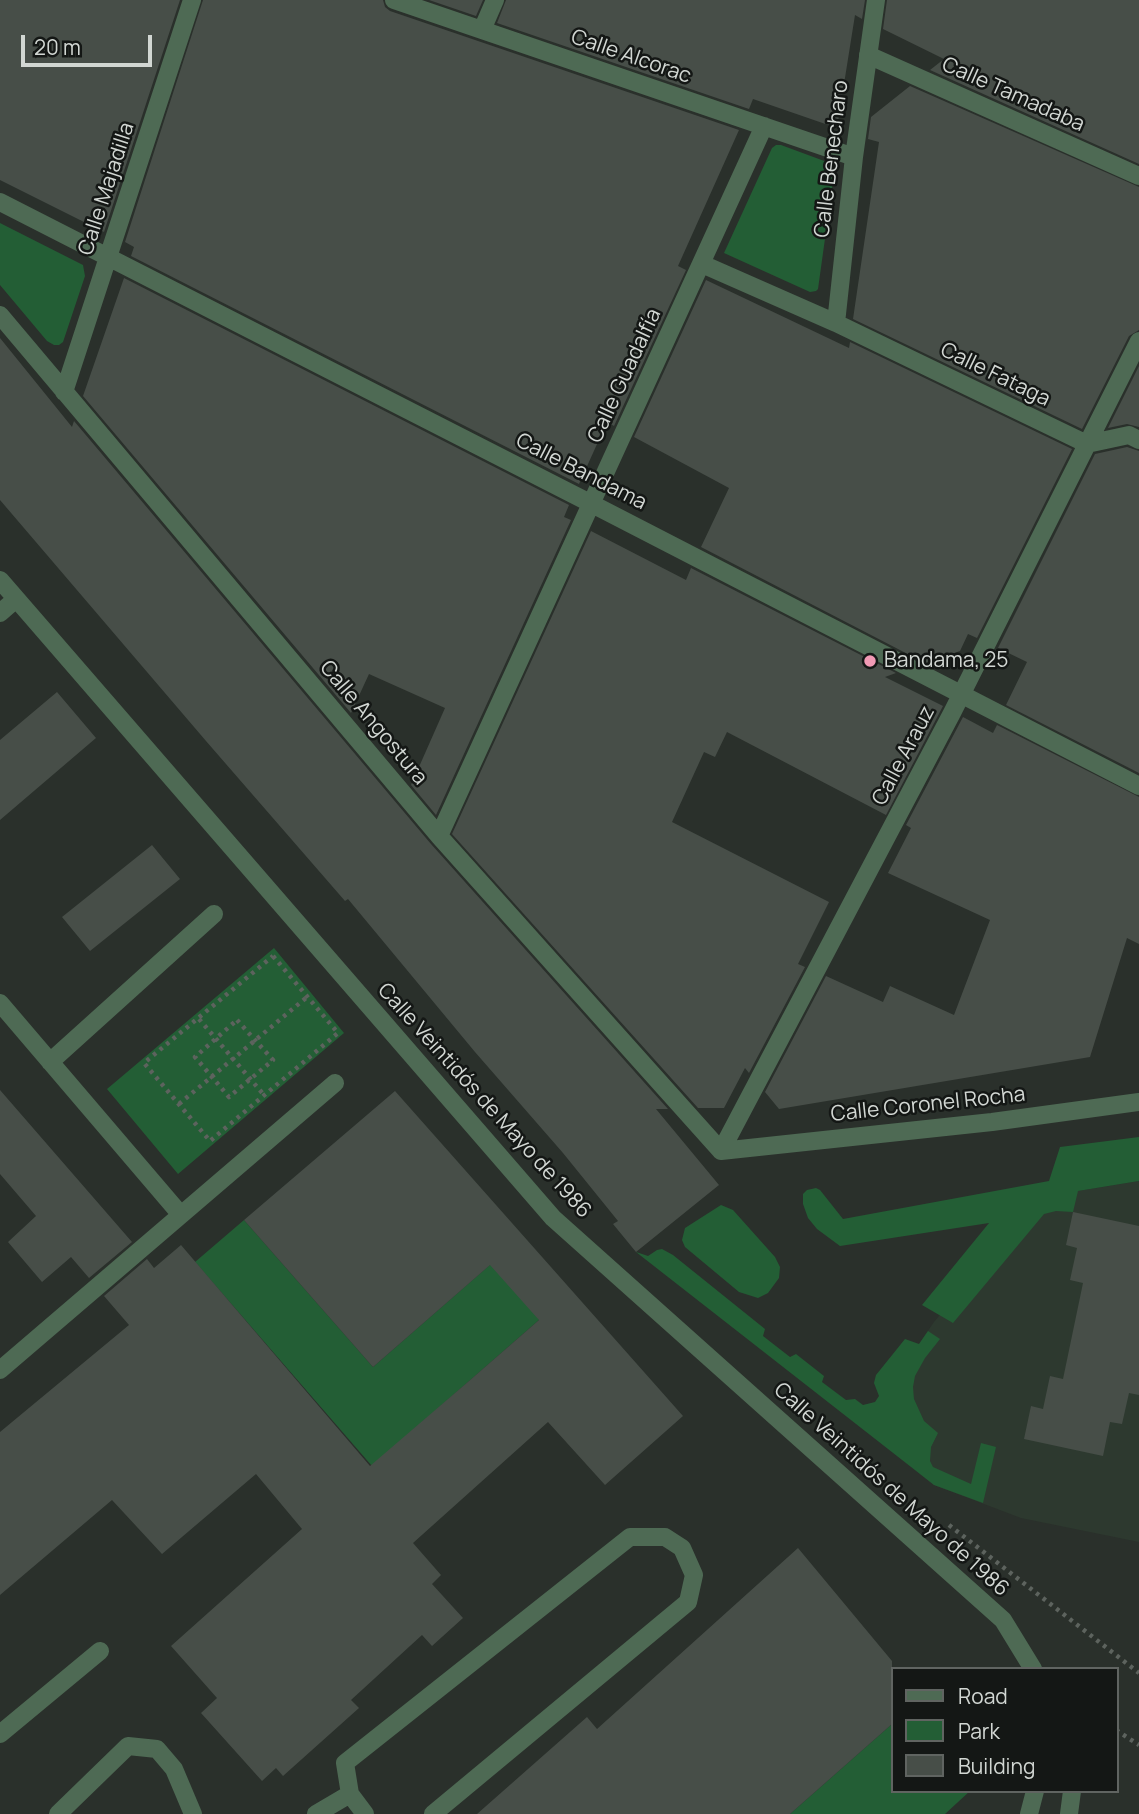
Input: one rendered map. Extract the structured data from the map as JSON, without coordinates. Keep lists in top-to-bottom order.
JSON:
{
  "streets": {
    "street": [
      "Calle Alcorac",
      "Calle Tamadaba",
      "Calle Benecharo",
      "Calle Majadilla",
      "Calle Fataga",
      "Calle Guadalfía",
      "Calle Bandama",
      "Calle Angostura",
      "Calle Arauz",
      "Calle Veintidós de Mayo de 1986",
      "Calle Coronel Rocha"
    ]
  },
  "crossings": [
    ["Calle Alcorac", "Calle Benecharo"],
    ["Calle Alcorac", "Calle Guadalfía"],
    ["Calle Tamadaba", "Calle Benecharo"],
    ["Calle Benecharo", "Calle Fataga"],
    ["Calle Majadilla", "Calle Bandama"],
    ["Calle Majadilla", "Calle Angostura"],
    ["Calle Fataga", "Calle Guadalfía"],
    ["Calle Fataga", "Calle Arauz"],
    ["Calle Guadalfía", "Calle Bandama"],
    ["Calle Guadalfía", "Calle Angostura"],
    ["Calle Bandama", "Calle Arauz"],
    ["Calle Angostura", "Calle Arauz"],
    ["Calle Angostura", "Calle Coronel Rocha"],
    ["Calle Arauz", "Calle Coronel Rocha"]
  ],
  "places": ["Bandama, 25"],
  "legend": ["Road", "Park", "Building"],
  "scale_bar": "20 m"
}
